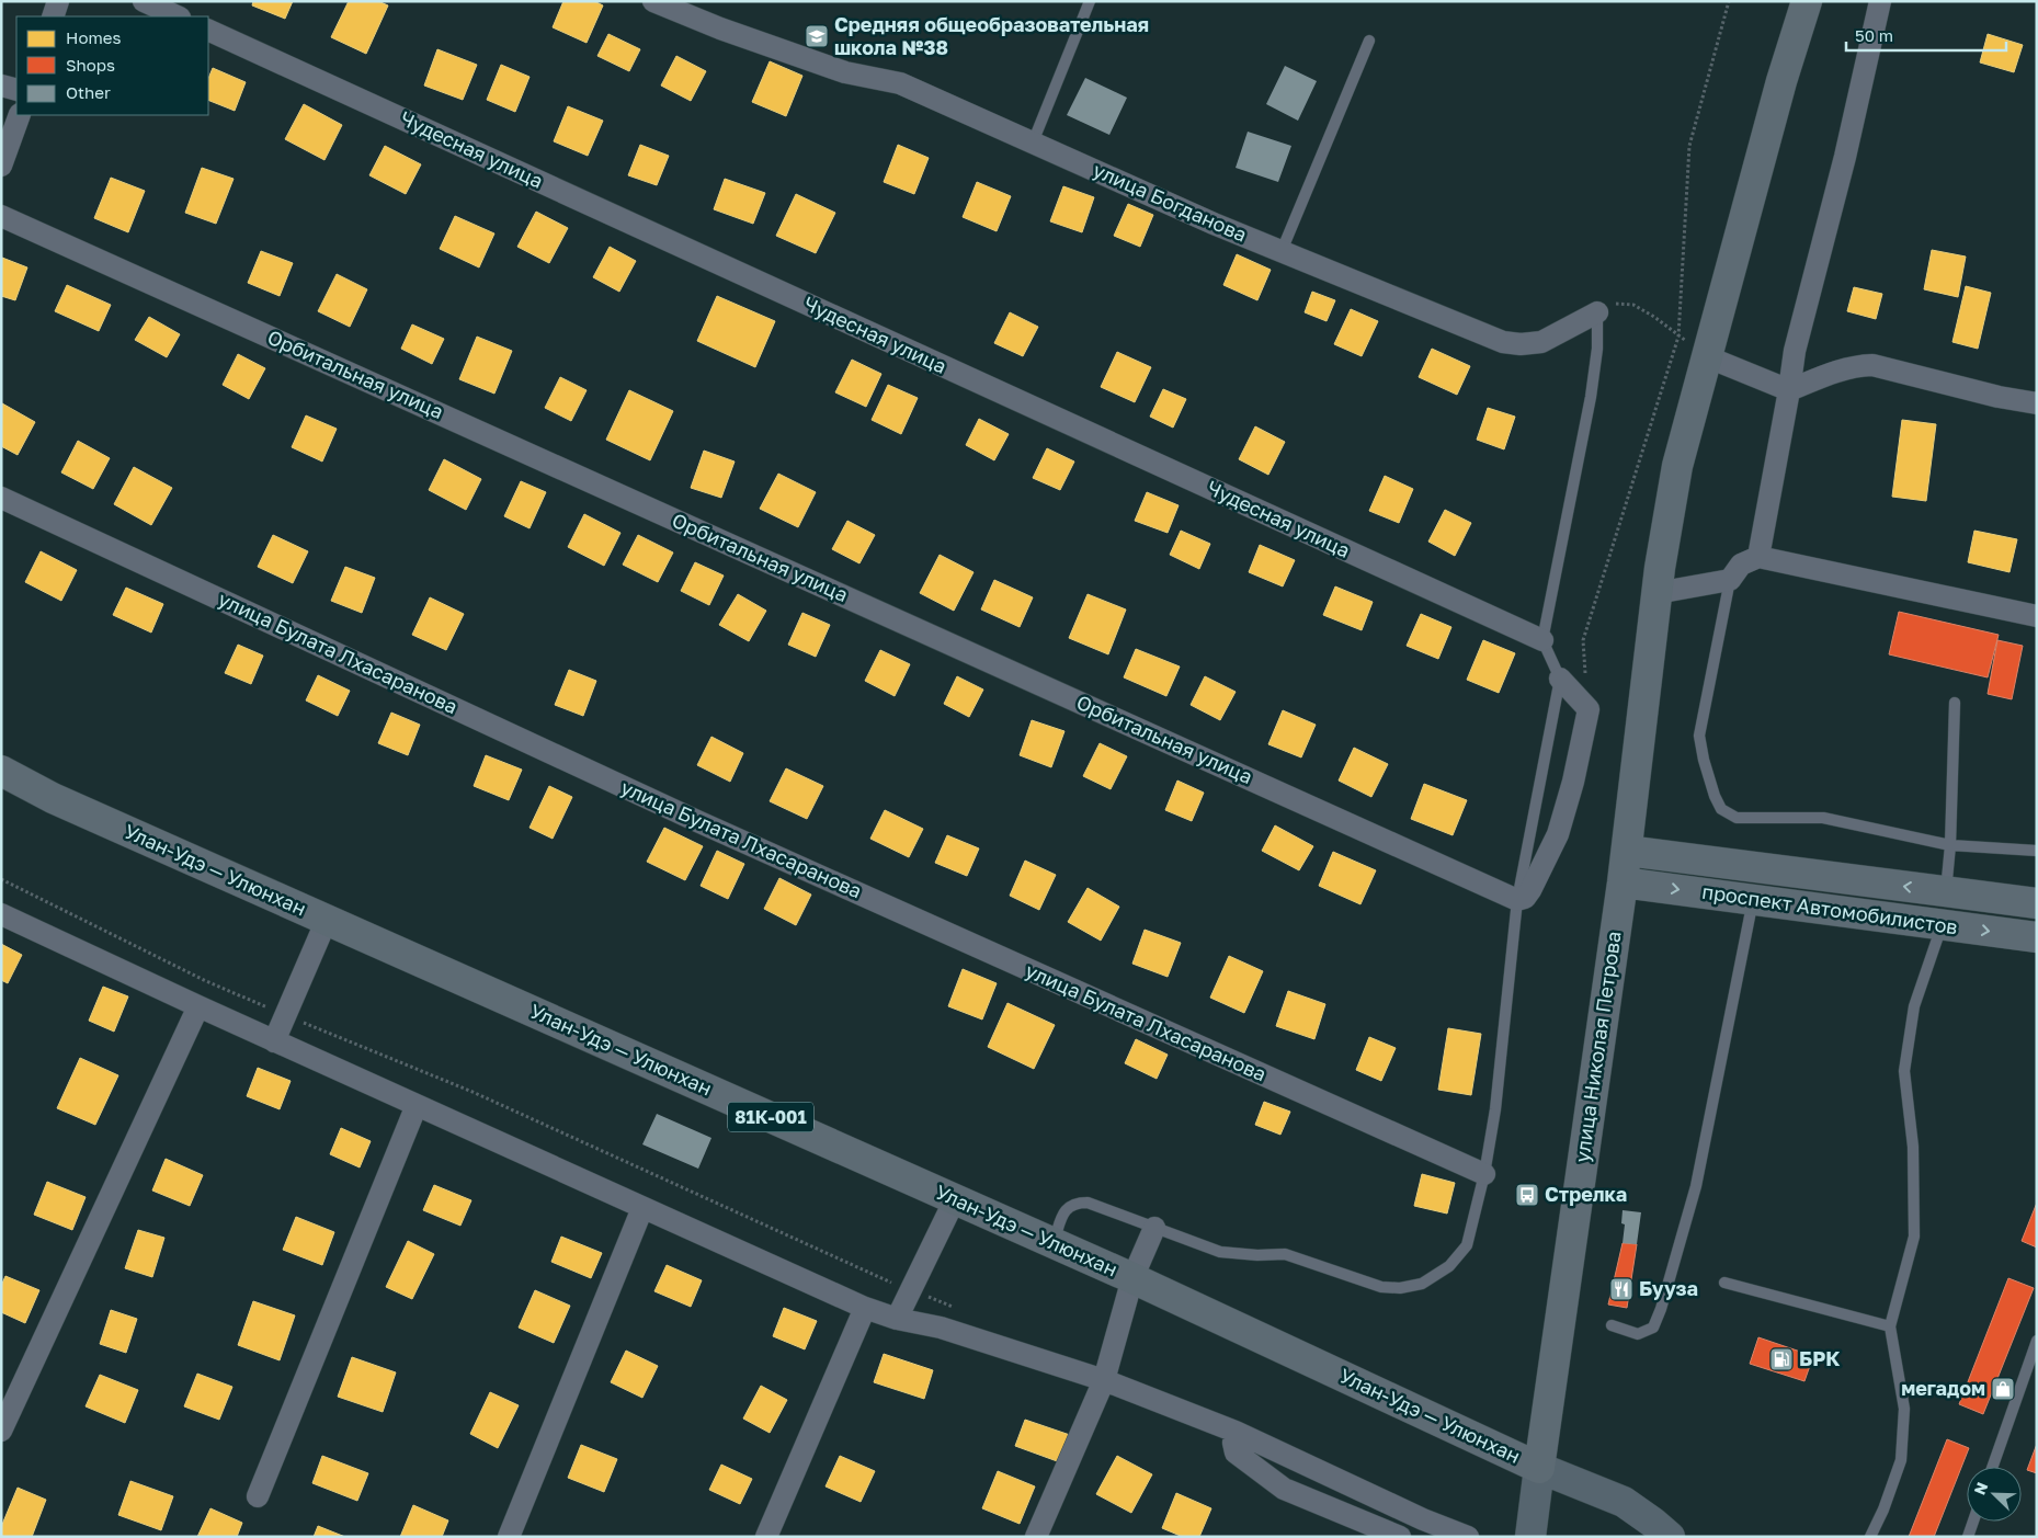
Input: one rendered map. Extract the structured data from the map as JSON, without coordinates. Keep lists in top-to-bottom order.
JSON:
{
  "streets": {
    "main road": [
      "Улан-Удэ — Улюнхан",
      "проспект Автомобилистов",
      "улица Николая Петрова",
      "81К-001"
    ],
    "street": [
      "Чудесная улица",
      "улица Богданова",
      "Орбитальная улица",
      "улица Булата Лхасаранова"
    ]
  },
  "crossings": [
    ["Улан-Удэ — Улюнхан", "улица Николая Петрова"],
    ["проспект Автомобилистов", "улица Николая Петрова"]
  ],
  "places": {
    "school or university": ["Средняя общеобразовательная школа №38"],
    "bus stop": ["Стрелка"],
    "restaurant": ["Бууза"],
    "fuel station": ["БРК"],
    "shop": ["мегадом"]
  },
  "legend": ["Homes", "Shops", "Other"],
  "scale_bar": "50 m",
  "north": "top left"
}
